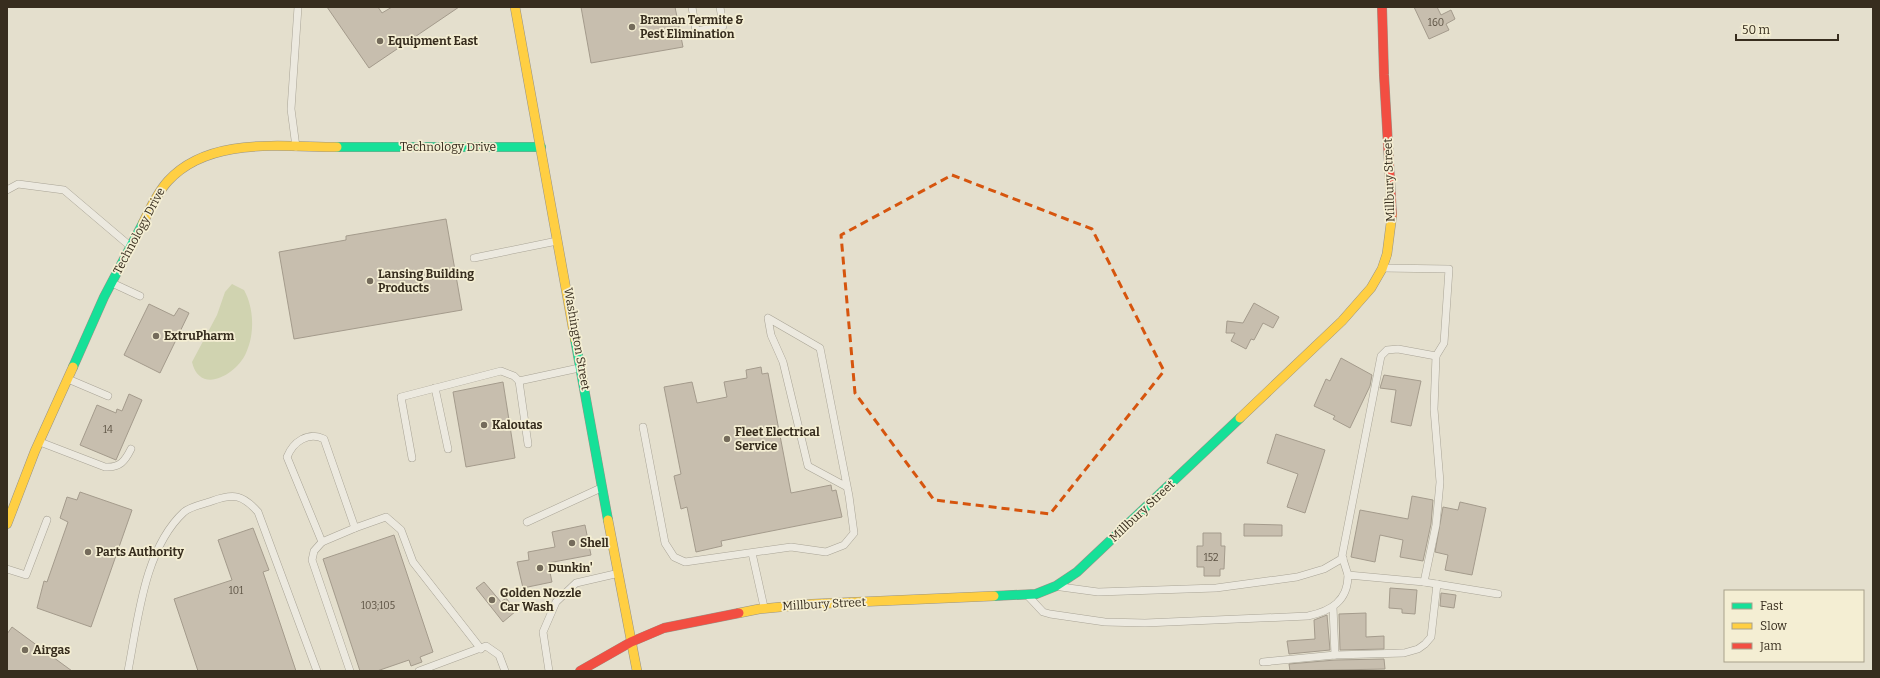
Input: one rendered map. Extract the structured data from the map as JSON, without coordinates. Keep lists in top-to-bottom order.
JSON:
{
  "streets": {
    "street": ["Technology Drive", "Millbury Street", "Washington Street"]
  },
  "crossings": [
    ["Technology Drive", "Washington Street"],
    ["Millbury Street", "Washington Street"]
  ],
  "places": [
    "Braman Termite & Pest Elimination",
    "Equipment East",
    "Lansing Building Products",
    "ExtruPharm",
    "Kaloutas",
    "Fleet Electrical Service",
    "Shell",
    "Parts Authority",
    "Dunkin'",
    "Golden Nozzle Car Wash",
    "Airgas"
  ],
  "house_numbers": [
    "160",
    "14",
    "152",
    "101",
    "103;105"
  ],
  "legend": ["Fast", "Slow", "Jam"],
  "scale_bar": "50 m"
}
